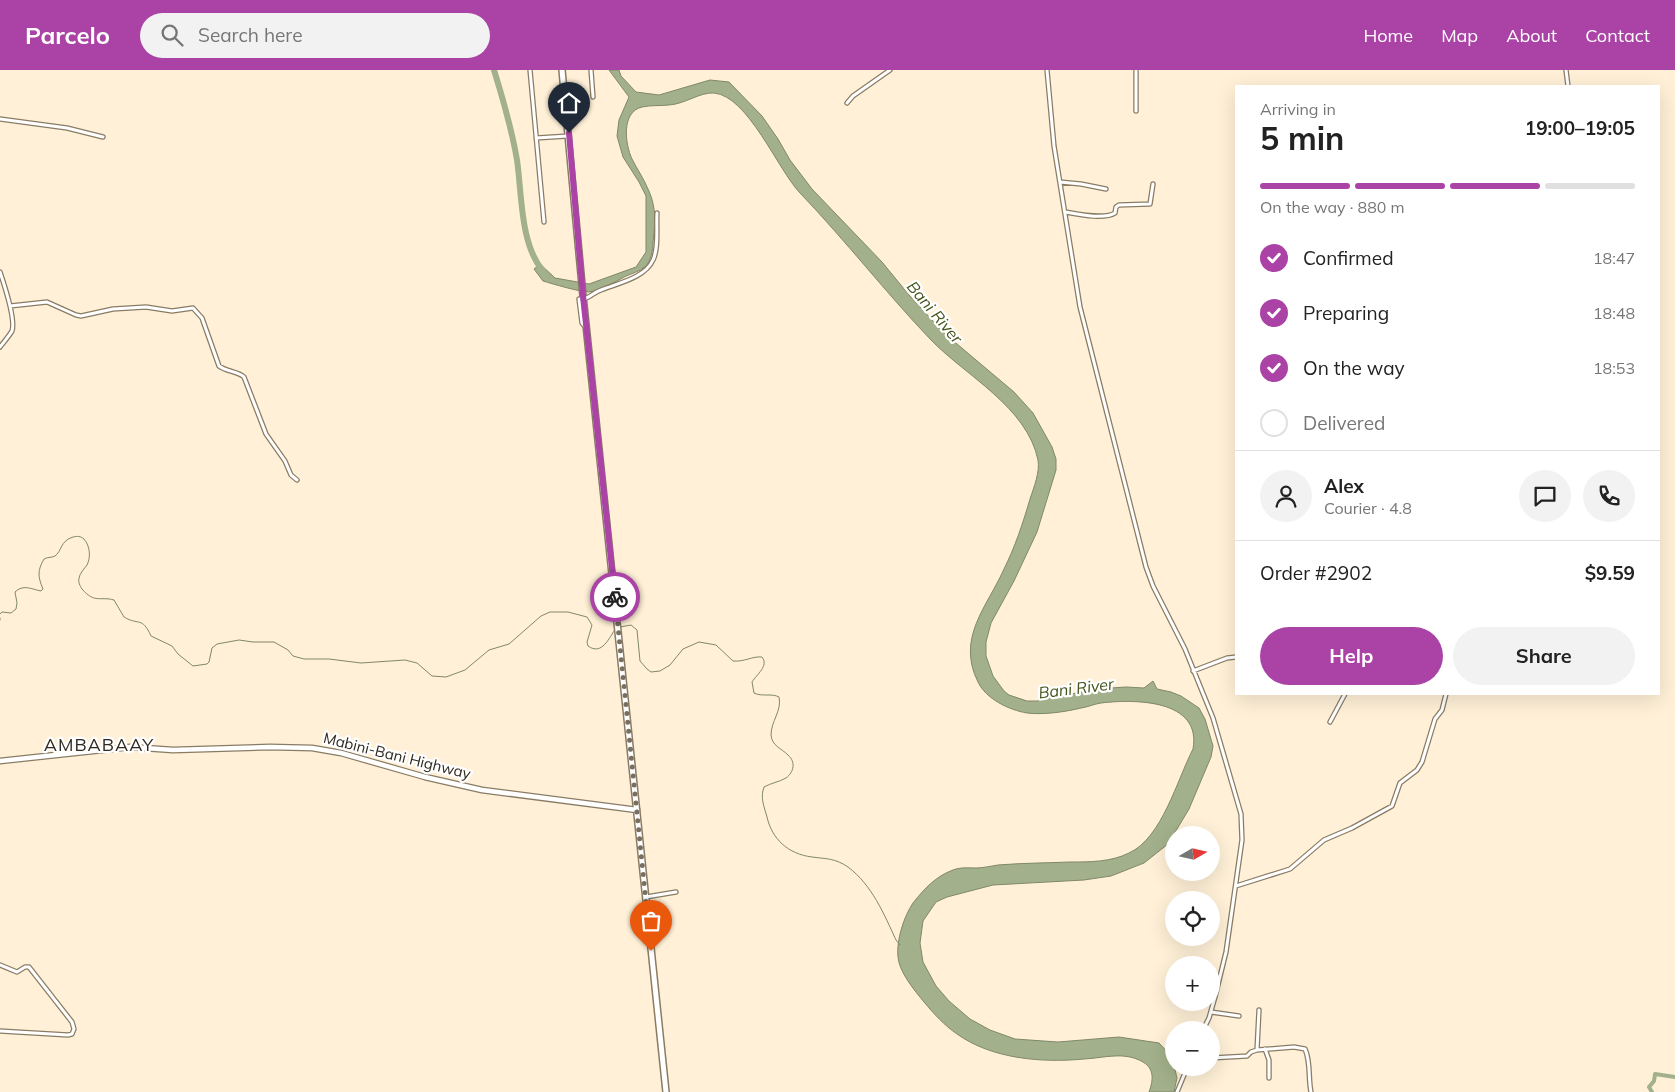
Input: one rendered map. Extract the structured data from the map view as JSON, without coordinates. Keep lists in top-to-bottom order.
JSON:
{
  "streets": {
    "main road": ["Mabini-Bani Highway"]
  },
  "districts": ["AMBABAAY"],
  "water": ["Bani River"],
  "north": "right",
  "page": {
    "header": "Parcelo",
    "search": "Search here",
    "nav": [
      "Home",
      "Map",
      "About",
      "Contact"
    ],
    "heading": ["5 min", "Arriving in", "19:00–19:05"],
    "panel": [
      "Alex",
      "Courier · 4.8",
      "Order #2902",
      "$9.59"
    ],
    "bar": "On the way · 880 m",
    "list": [
      ["Confirmed", "18:47"],
      ["Preparing", "18:48"],
      ["On the way", "18:53"],
      "Delivered"
    ],
    "buttons": ["Help", "Share"],
    "map_buttons": ["+", "−"]
  }
}
